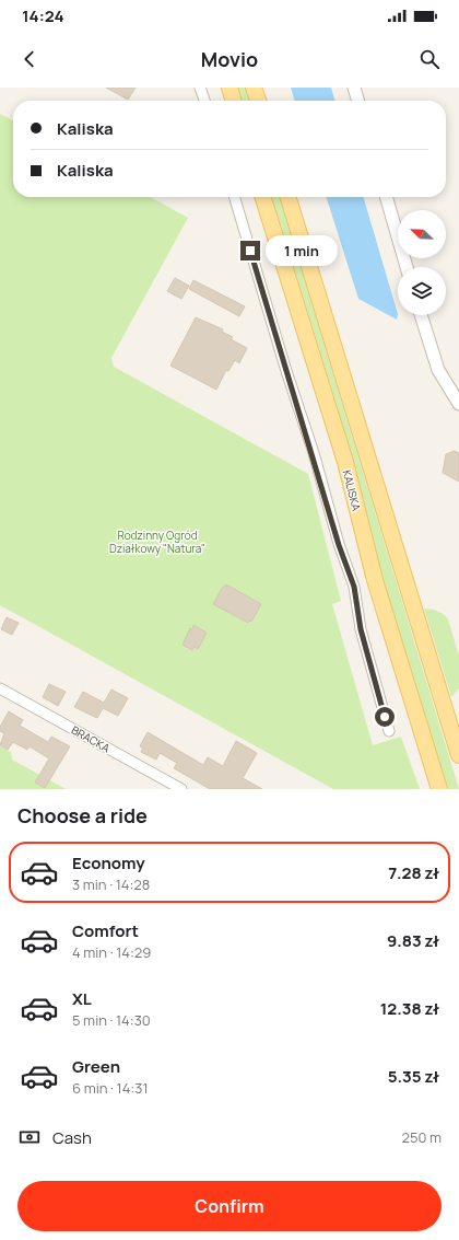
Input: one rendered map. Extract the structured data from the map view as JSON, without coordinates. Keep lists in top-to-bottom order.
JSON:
{
  "streets": {
    "main road": ["KALISKA"],
    "street": ["BRACKA"]
  },
  "parks": ["Rodzinny Ogród Działkowy \"Natura\""],
  "north": "top left",
  "page": {
    "status": "14:24",
    "header": "Movio",
    "banner": ["Kaliska", "Kaliska"],
    "bubble": "1 min",
    "heading": "Choose a ride",
    "list": [
      {
        "name": "Economy",
        "note": "3 min · 14:28",
        "value": "7.28 zł"
      },
      {
        "name": "Comfort",
        "note": "4 min · 14:29",
        "value": "9.83 zł"
      },
      {
        "name": "XL",
        "note": "5 min · 14:30",
        "value": "12.38 zł"
      },
      {
        "name": "Green",
        "note": "6 min · 14:31",
        "value": "5.35 zł"
      }
    ],
    "pay": ["Cash", "250 m"],
    "buttons": "Confirm"
  }
}
